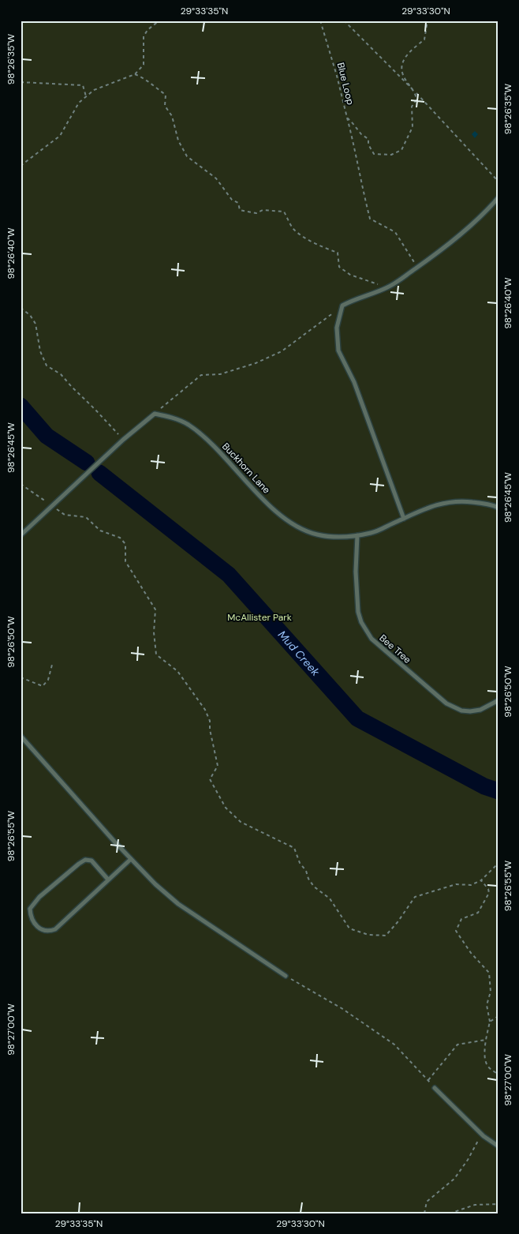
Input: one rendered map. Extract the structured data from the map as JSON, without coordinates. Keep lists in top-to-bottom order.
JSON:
{
  "streets": {
    "lane": ["Buckhorn Lane", "Bee Tree"],
    "path": ["Blue Loop"]
  },
  "crossings": [
    ["Buckhorn Lane", "Bee Tree"]
  ],
  "water": ["Mud Creek"],
  "parks": ["McAllister Park"],
  "coordinates": [
    "29°33'35\"N",
    "29°33'30\"N",
    "98°26'35\"W",
    "98°26'40\"W",
    "98°26'45\"W",
    "98°26'50\"W",
    "98°26'55\"W",
    "98°27'00\"W"
  ]
}
